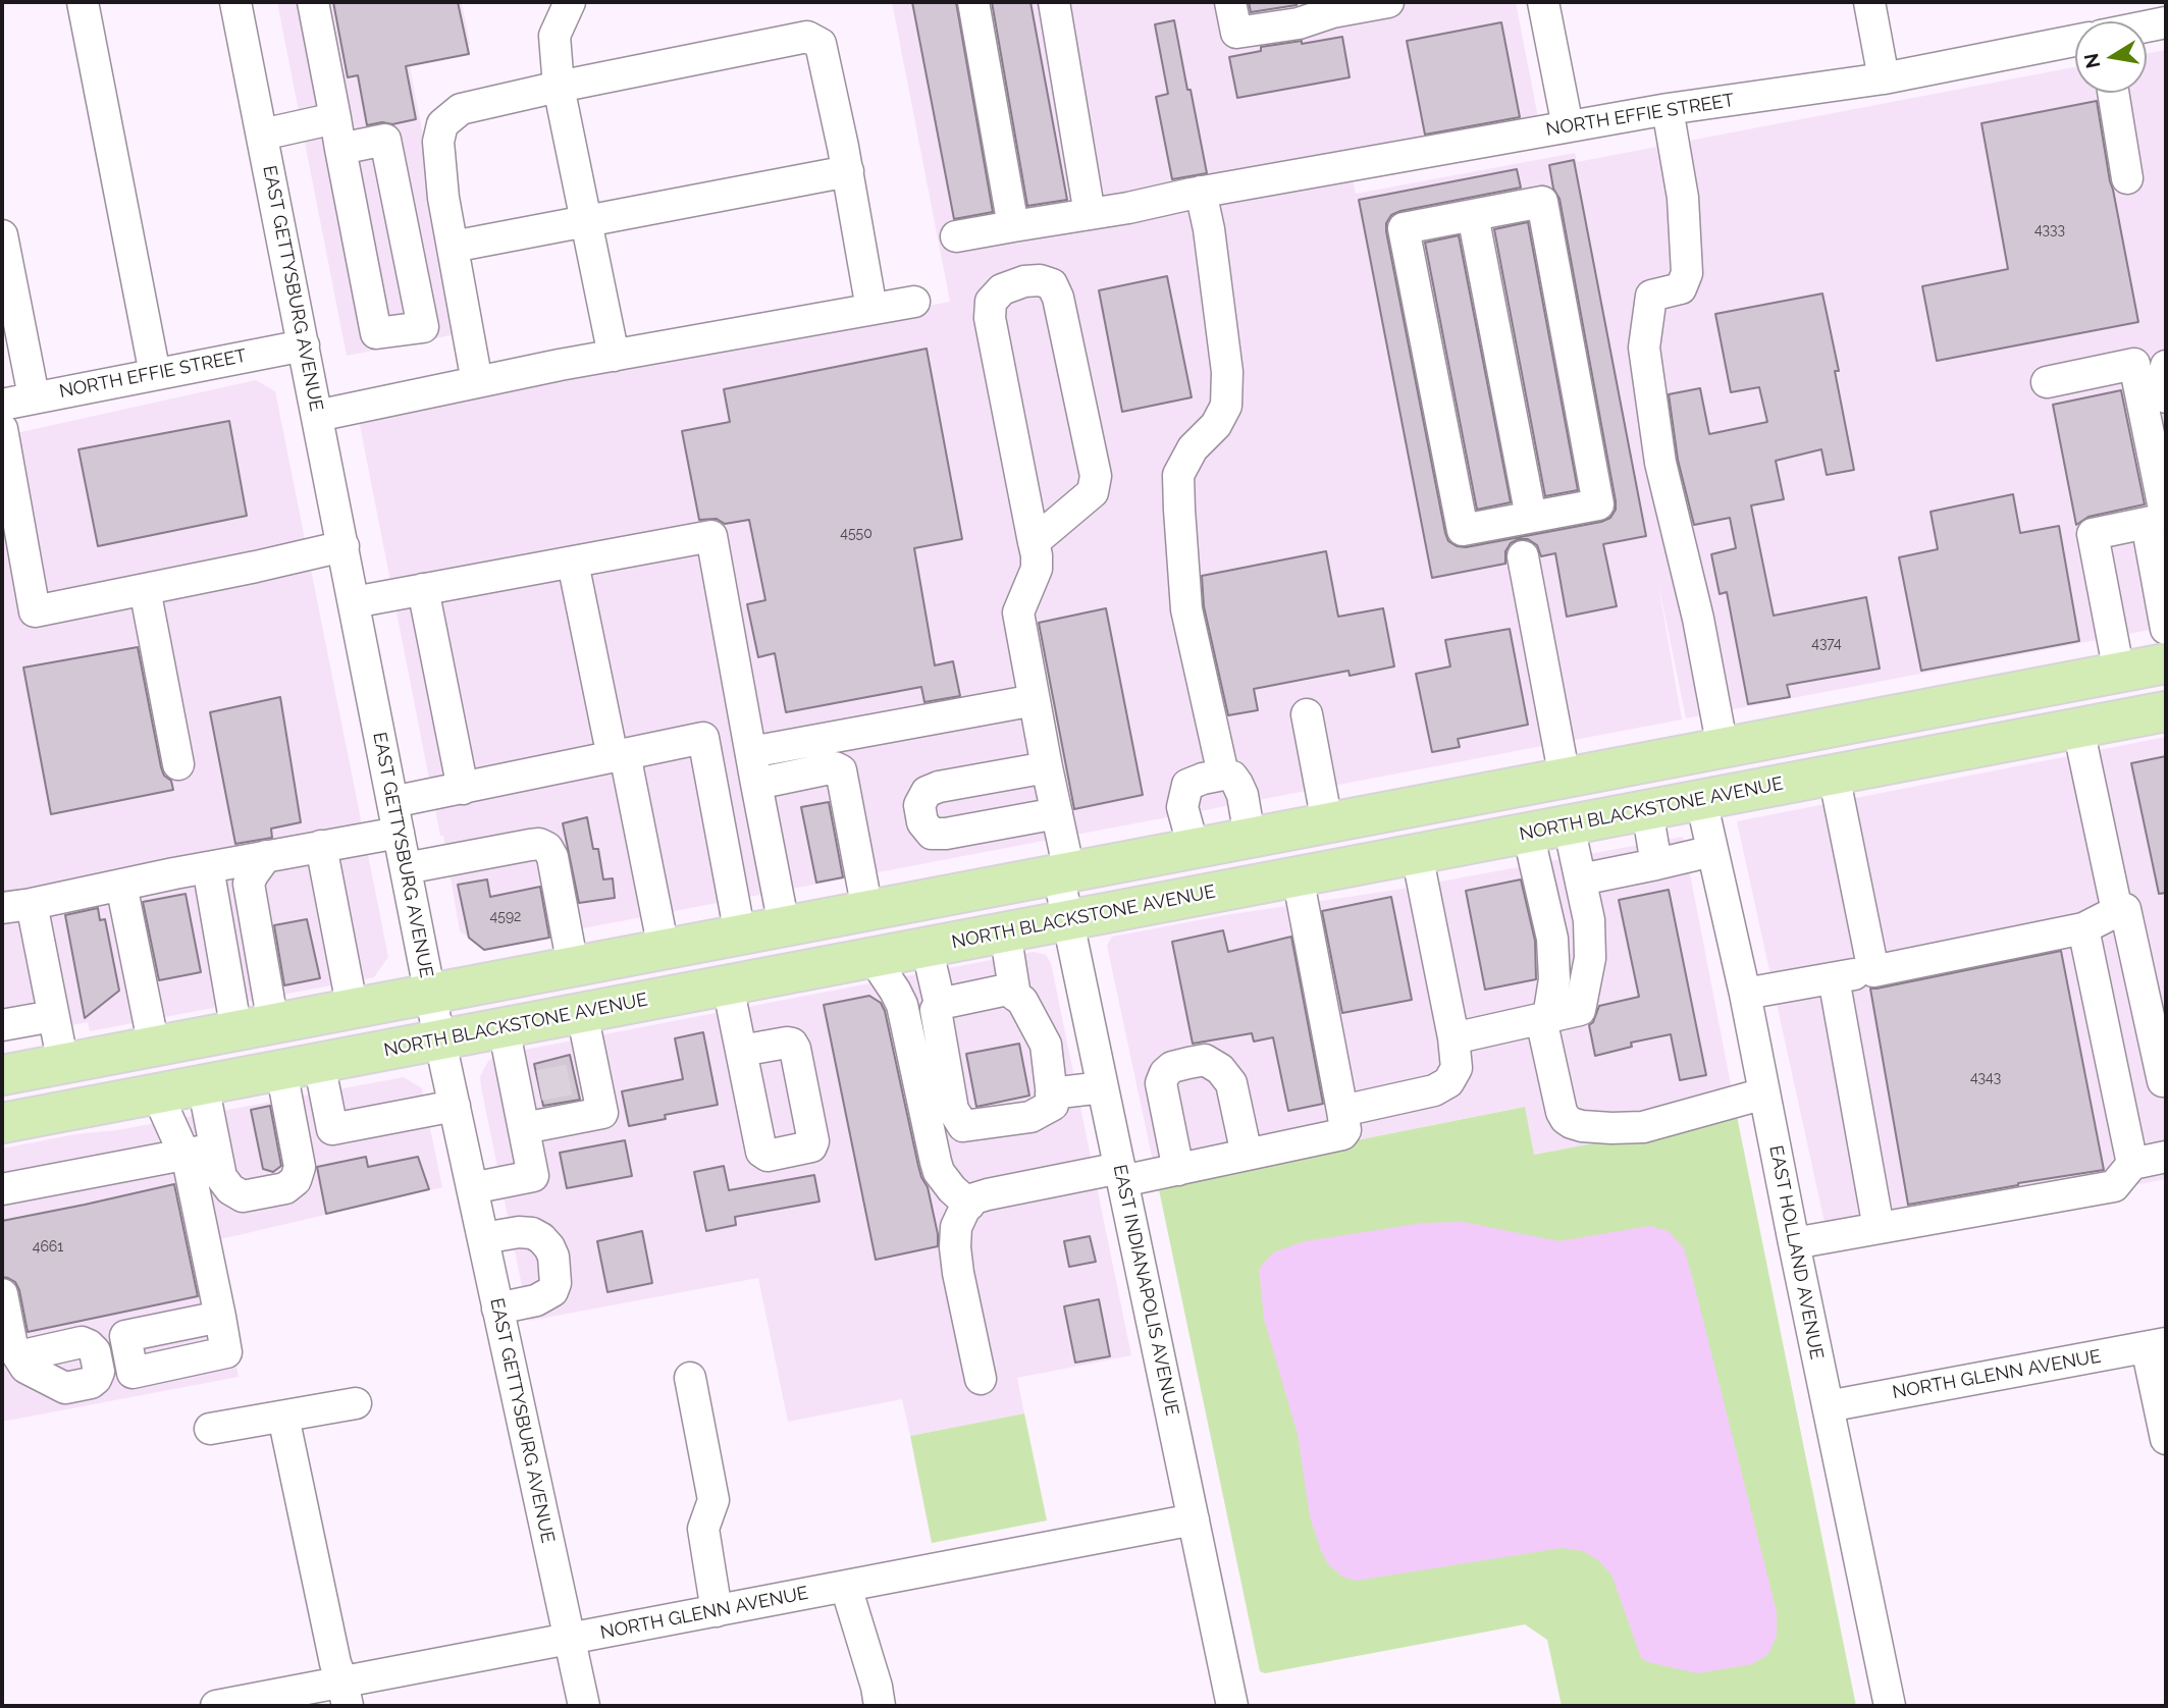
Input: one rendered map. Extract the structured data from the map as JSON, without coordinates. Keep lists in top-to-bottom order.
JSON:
{
  "streets": {
    "main road": ["NORTH BLACKSTONE AVENUE"],
    "street": [
      "NORTH EFFIE STREET",
      "EAST GETTYSBURG AVENUE",
      "EAST HOLLAND AVENUE",
      "EAST INDIANAPOLIS AVENUE",
      "NORTH GLENN AVENUE"
    ]
  },
  "crossings": [
    ["NORTH EFFIE STREET", "EAST GETTYSBURG AVENUE"],
    ["EAST GETTYSBURG AVENUE", "NORTH BLACKSTONE AVENUE"],
    ["EAST GETTYSBURG AVENUE", "NORTH GLENN AVENUE"],
    ["NORTH BLACKSTONE AVENUE", "EAST HOLLAND AVENUE"],
    ["NORTH BLACKSTONE AVENUE", "EAST INDIANAPOLIS AVENUE"],
    ["EAST HOLLAND AVENUE", "NORTH GLENN AVENUE"],
    ["EAST INDIANAPOLIS AVENUE", "NORTH GLENN AVENUE"]
  ],
  "house_numbers": [
    "4333",
    "4550",
    "4374",
    "4592",
    "4343",
    "4661"
  ],
  "north": "left"
}
